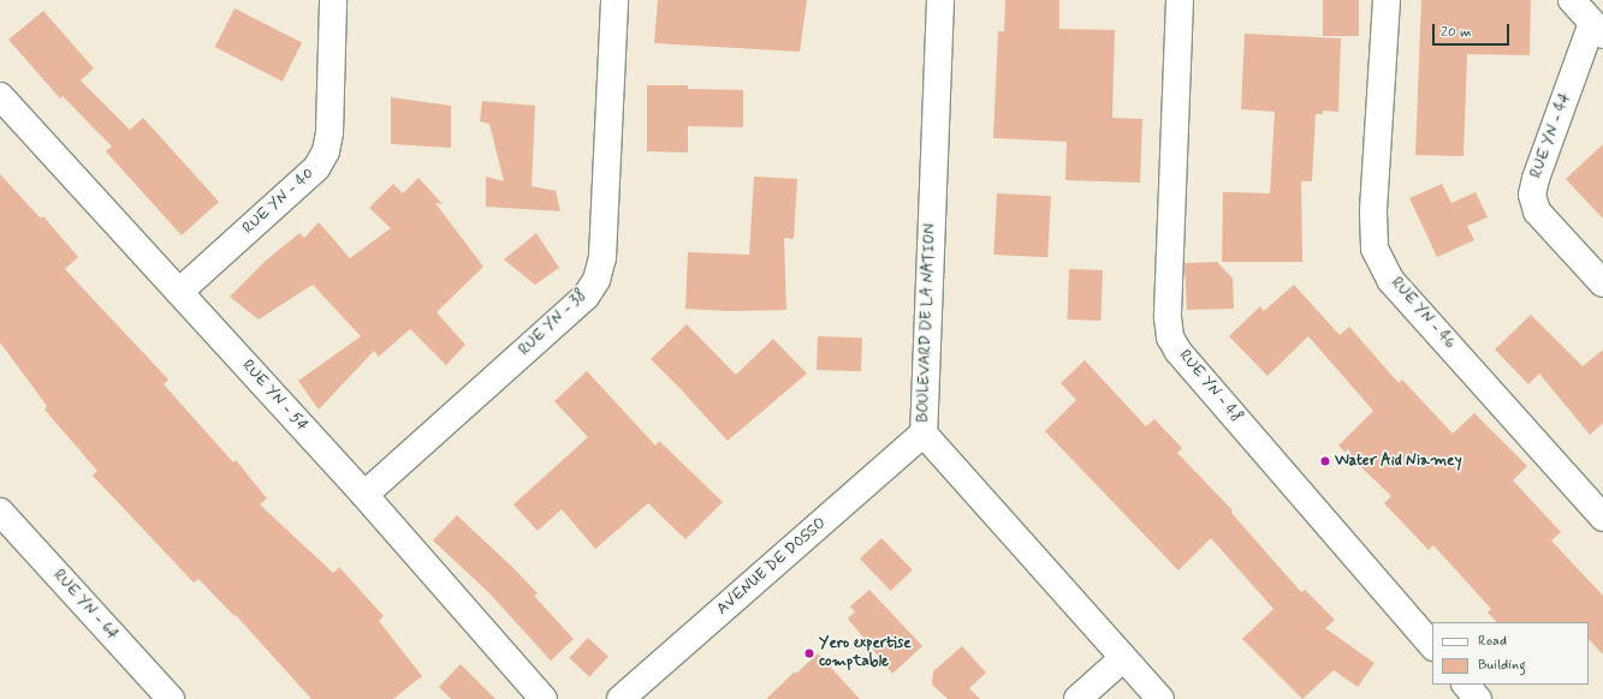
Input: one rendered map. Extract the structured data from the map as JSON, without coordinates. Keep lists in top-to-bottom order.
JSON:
{
  "streets": {
    "street": [
      "RUE YN - 44",
      "RUE YN - 40",
      "RUE YN - 46",
      "RUE YN - 38",
      "BOULEVARD DE LA NATION",
      "RUE YN - 48",
      "RUE YN - 54",
      "AVENUE DE DOSSO",
      "RUE YN - 64"
    ]
  },
  "crossings": [
    ["RUE YN - 40", "RUE YN - 54"],
    ["RUE YN - 38", "RUE YN - 54"],
    ["BOULEVARD DE LA NATION", "AVENUE DE DOSSO"]
  ],
  "places": ["Water Aid Niamey", "Yero expertise comptable"],
  "legend": ["Road", "Building"],
  "scale_bar": "20 m"
}
